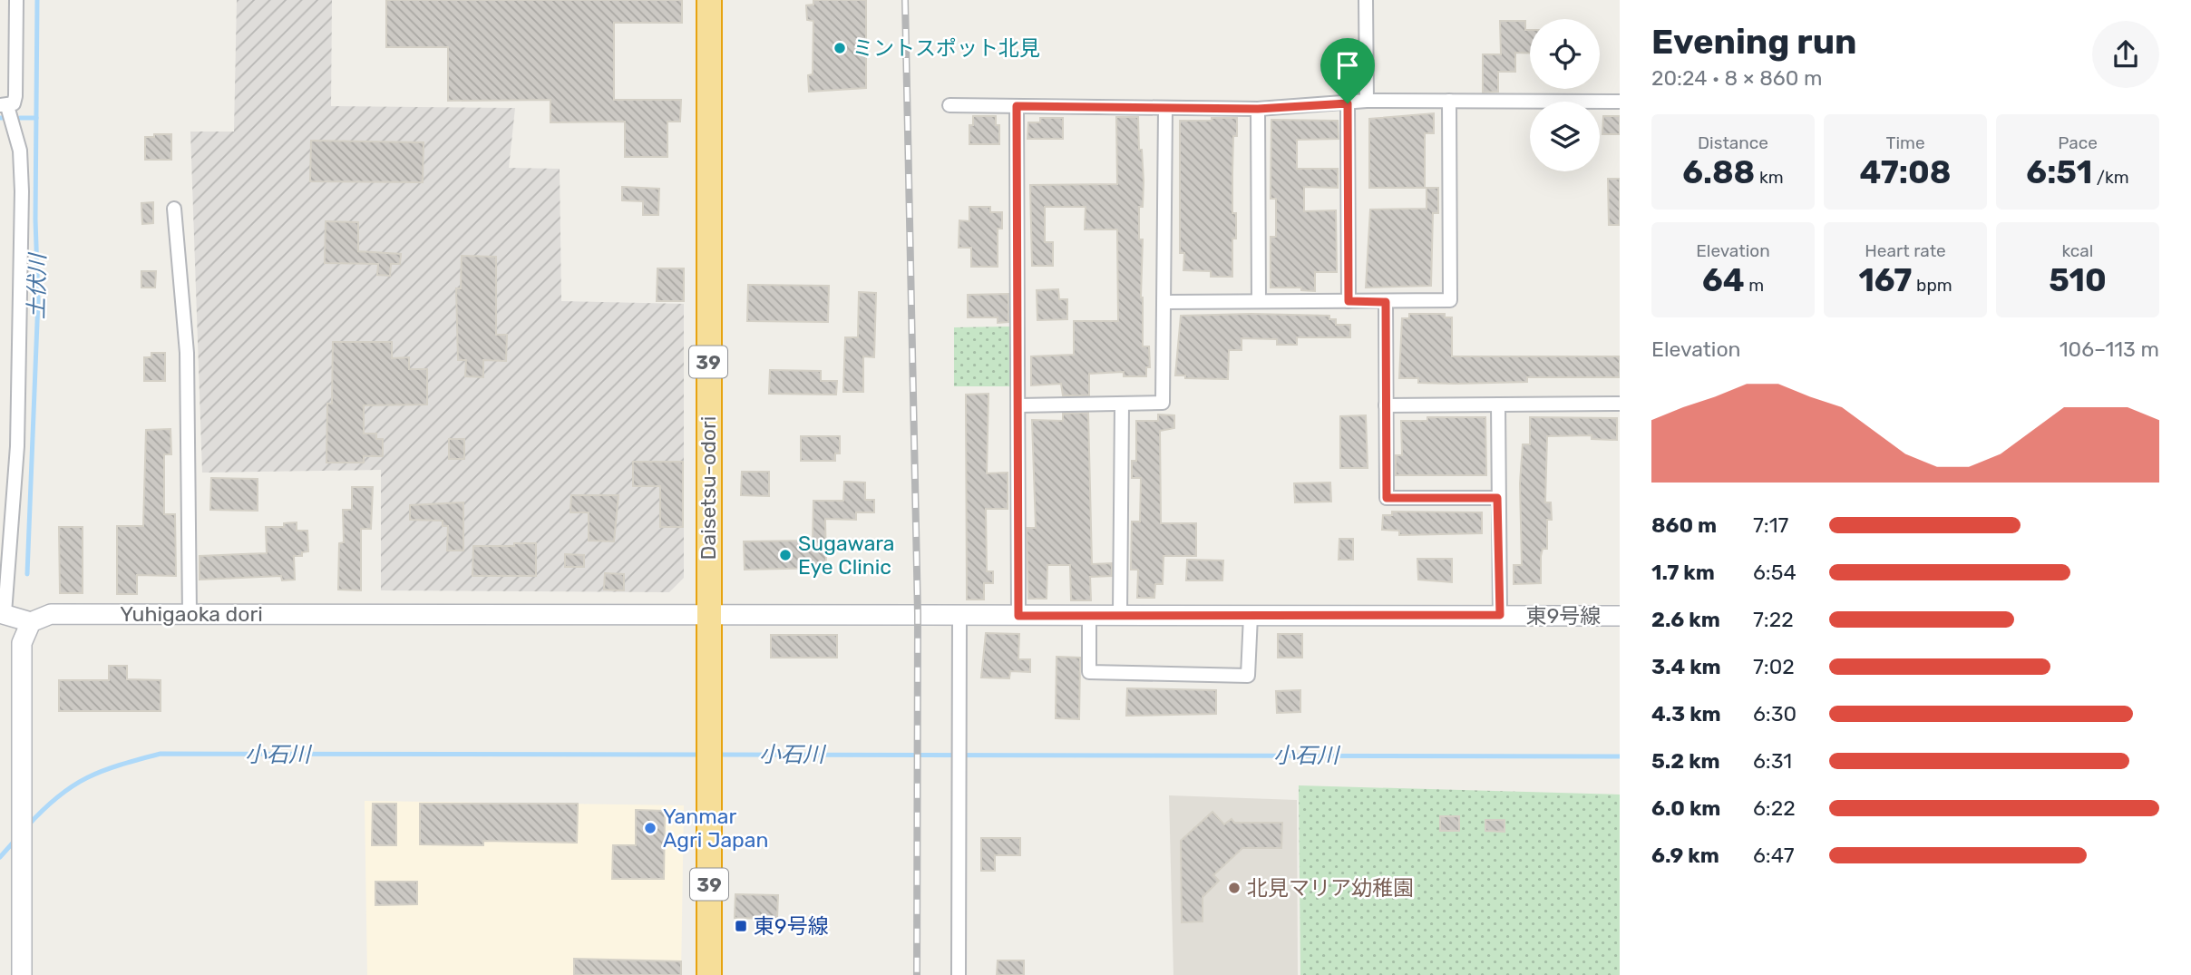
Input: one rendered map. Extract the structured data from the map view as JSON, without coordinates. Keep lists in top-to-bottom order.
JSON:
{
  "streets": {
    "highway": ["39", "Daisetsu-odori"],
    "street": ["Yuhigaoka dori", "東9号線"]
  },
  "crossings": [
    ["Daisetsu-odori", "Yuhigaoka dori"],
    ["Daisetsu-odori", "東9号線"],
    ["Yuhigaoka dori", "東9号線"]
  ],
  "water": ["土伏川", "小石川"],
  "places": {
    "other": [
      "ミントスポット北見",
      "Sugawara Eye Clinic",
      "Yanmar Agri Japan",
      "北見マリア幼稚園"
    ],
    "transit": ["東9号線"]
  },
  "page": {
    "heading": ["Evening run", "20:24 · 8 × 860 m"],
    "stats": [
      ["Distance", "6.88 km"],
      ["Time", "47:08"],
      ["Pace", "6:51 /km"],
      ["Elevation", "64 m"],
      ["Heart rate", "167 bpm"],
      ["kcal", "510"]
    ],
    "chart": ["Elevation", "106–113 m"],
    "list": [
      {
        "name": "860 m",
        "note": "7:17"
      },
      {
        "name": "1.7 km",
        "note": "6:54"
      },
      {
        "name": "2.6 km",
        "note": "7:22"
      },
      {
        "name": "3.4 km",
        "note": "7:02"
      },
      {
        "name": "4.3 km",
        "note": "6:30"
      },
      {
        "name": "5.2 km",
        "note": "6:31"
      },
      {
        "name": "6.0 km",
        "note": "6:22"
      },
      {
        "name": "6.9 km",
        "note": "6:47"
      }
    ]
  }
}
